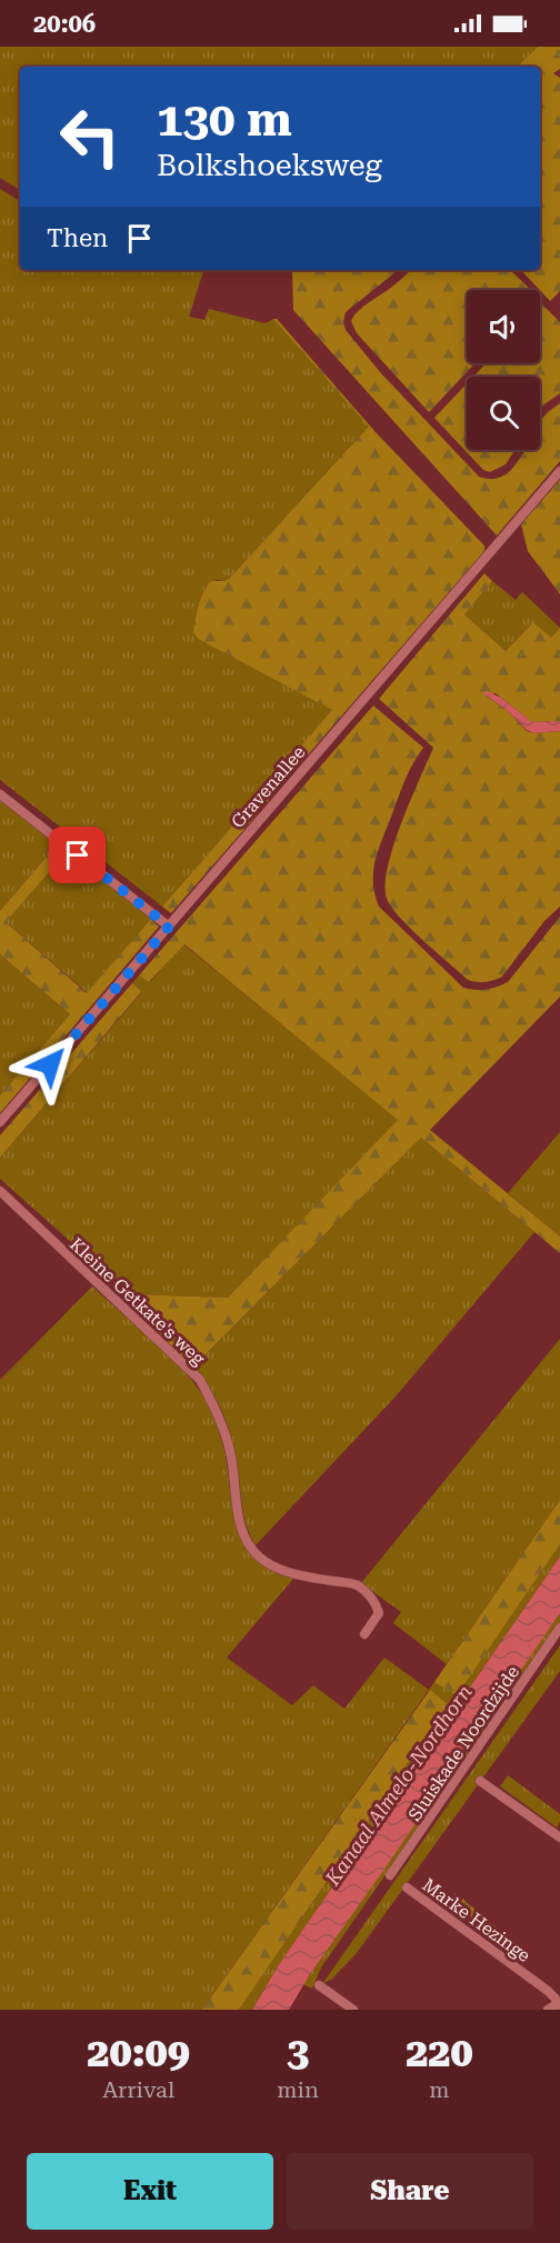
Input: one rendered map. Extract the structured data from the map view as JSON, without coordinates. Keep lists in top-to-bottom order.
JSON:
{
  "streets": {
    "street": [
      "Gravenallee",
      "Kleine Getkate's weg",
      "Sluiskade Noordzijde",
      "Marke Hezinge"
    ]
  },
  "water": ["Kanaal Almelo-Nordhorn"],
  "page": {
    "status": "20:06",
    "turn": ["130 m", "Bolkshoeksweg"],
    "then": "Then",
    "eta": [
      "20:09",
      "Arrival",
      "3",
      "min",
      "220",
      "m"
    ],
    "buttons": ["Exit", "Share"]
  }
}
